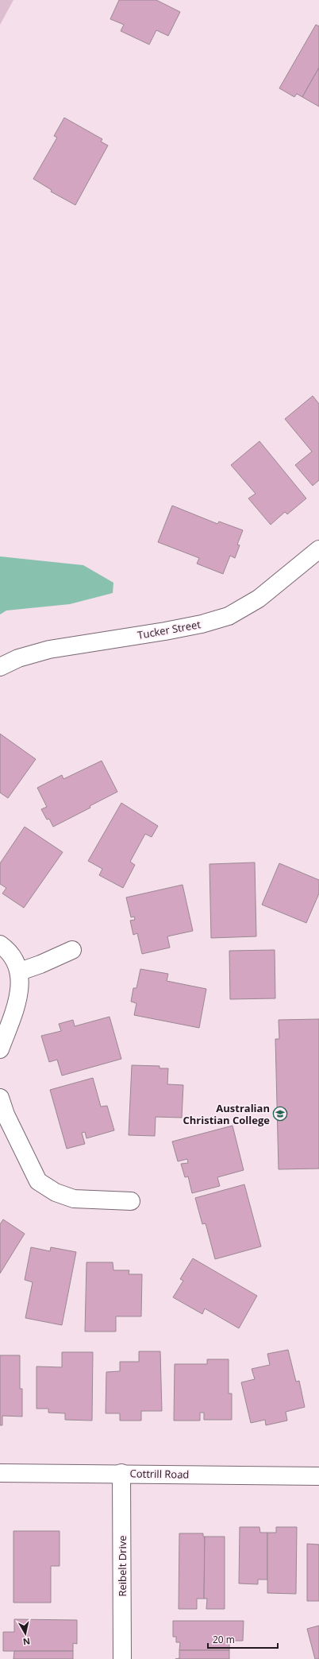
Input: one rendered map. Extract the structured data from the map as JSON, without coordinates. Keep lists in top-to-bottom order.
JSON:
{
  "streets": {
    "street": ["Tucker Street", "Cottrill Road", "Reibelt Drive"]
  },
  "crossings": [
    ["Cottrill Road", "Reibelt Drive"]
  ],
  "places": {
    "school or university": ["Australian Christian College"]
  },
  "scale_bar": "20 m",
  "north": "bottom"
}
